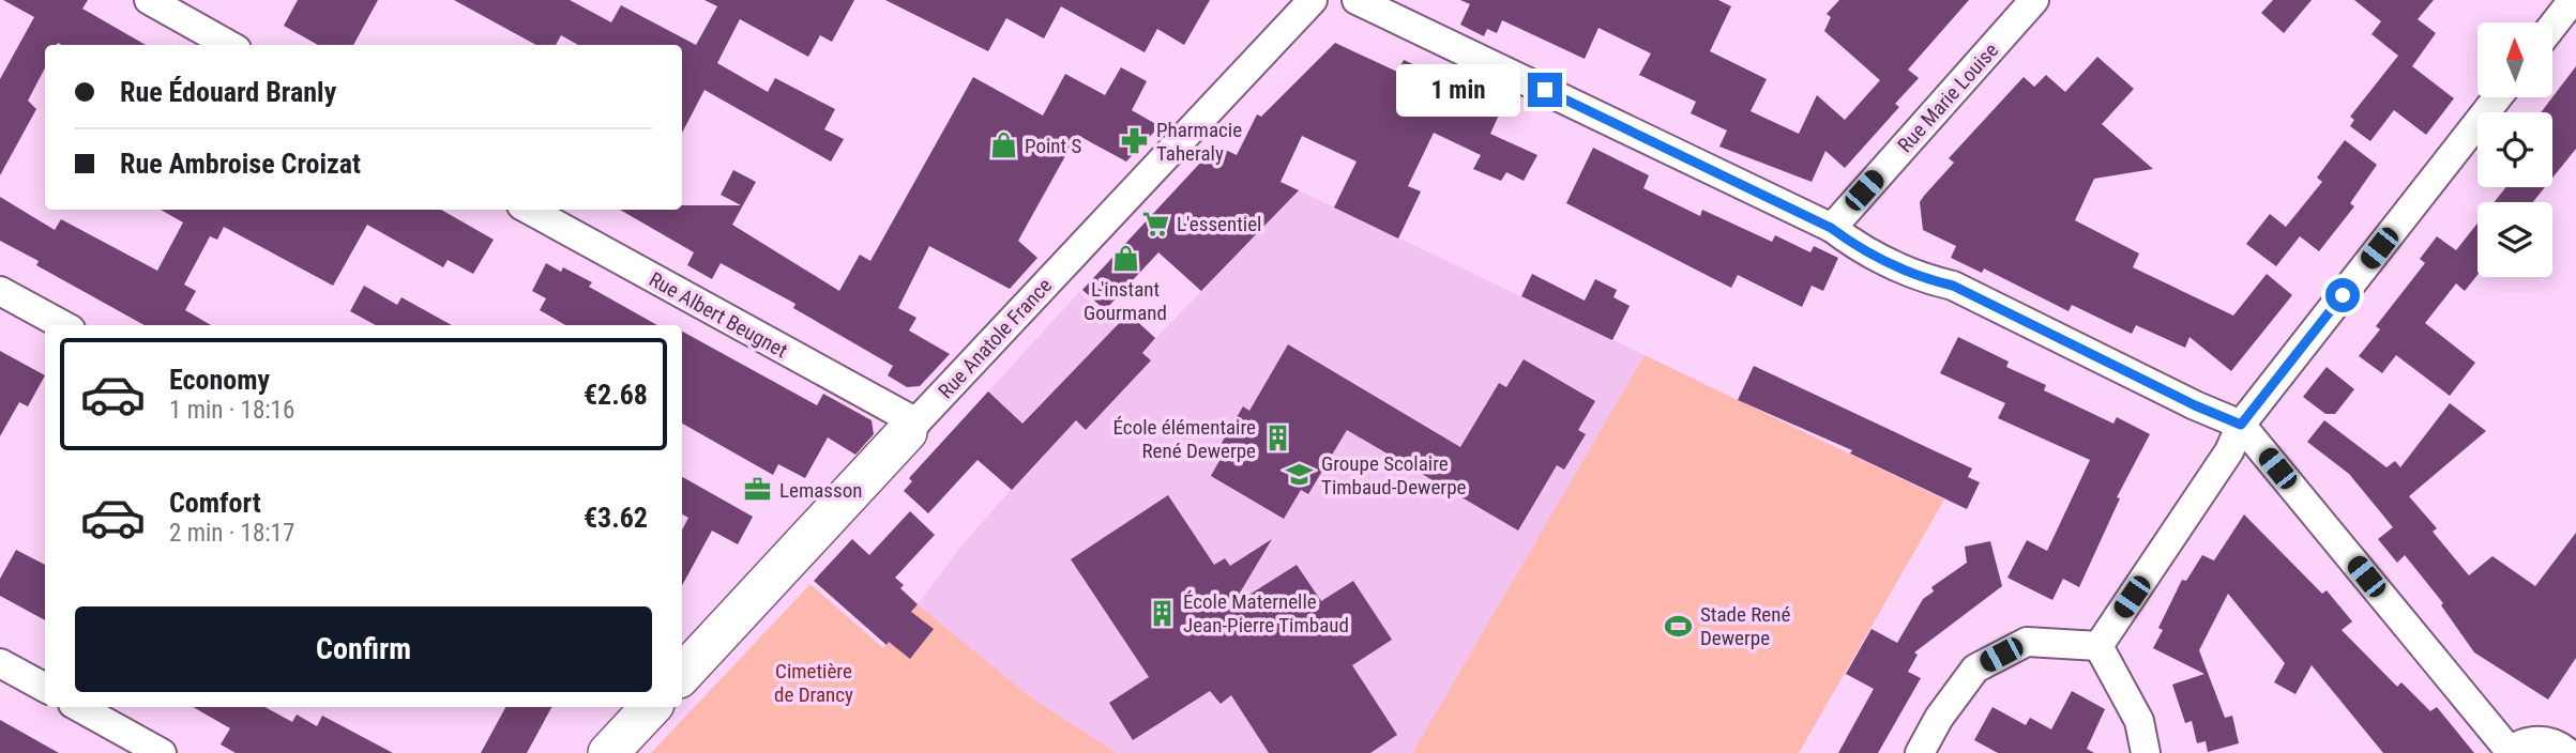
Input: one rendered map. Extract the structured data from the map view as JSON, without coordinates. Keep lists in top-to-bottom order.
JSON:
{
  "streets": {
    "main road": ["Rue Anatole France"],
    "street": ["Rue Marie Louise", "Rue Albert Beugnet"]
  },
  "crossings": [
    ["Rue Albert Beugnet", "Rue Anatole France"]
  ],
  "parks": ["Cimetière de Drancy"],
  "places": {
    "pharmacy": ["Pharmacie Taheraly"],
    "shop": ["Point S", "L'instant Gourmand"],
    "supermarket": ["L'essentiel"],
    "building": ["École élémentaire René Dewerpe", "École Maternelle Jean-Pierre Timbaud"],
    "school or university": ["Groupe Scolaire Timbaud-Dewerpe"],
    "office": ["Lemasson"],
    "sports": ["Stade René Dewerpe"]
  },
  "north": "top",
  "page": {
    "banner": ["Rue Édouard Branly", "Rue Ambroise Croizat"],
    "bubble": "1 min",
    "list": [
      {
        "name": "Economy",
        "note": "1 min · 18:16",
        "value": "€2.68"
      },
      {
        "name": "Comfort",
        "note": "2 min · 18:17",
        "value": "€3.62"
      }
    ],
    "buttons": "Confirm"
  }
}
